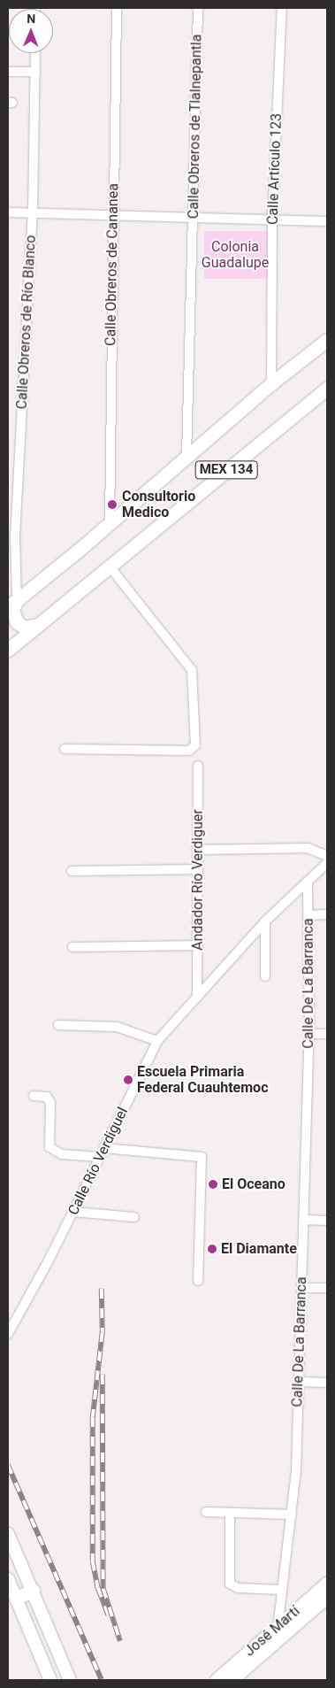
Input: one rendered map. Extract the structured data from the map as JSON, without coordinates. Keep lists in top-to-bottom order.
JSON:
{
  "streets": {
    "main road": ["MEX 134", "José Martí"],
    "street": [
      "Calle Obreros de Tlalnepantla",
      "Calle Artículo 123",
      "Calle Obreros de Cananea",
      "Calle Obreros de Río Blanco",
      "Andador Río Verdiguer",
      "Calle De La Barranca",
      "Calle Río Verdiguel"
    ]
  },
  "crossings": [
    ["Calle Obreros de Tlalnepantla", "MEX 134"],
    ["Calle Artículo 123", "MEX 134"],
    ["Calle Obreros de Cananea", "MEX 134"],
    ["Calle Obreros de Río Blanco", "MEX 134"],
    ["Andador Río Verdiguer", "Calle Río Verdiguel"],
    ["Calle De La Barranca", "Calle Río Verdiguel"],
    ["Calle De La Barranca", "José Martí"]
  ],
  "parks": ["Colonia Guadalupe"],
  "places": [
    "Consultorio Medico",
    "Escuela Primaria Federal Cuauhtemoc",
    "El Oceano",
    "El Diamante"
  ],
  "north": "top"
}
